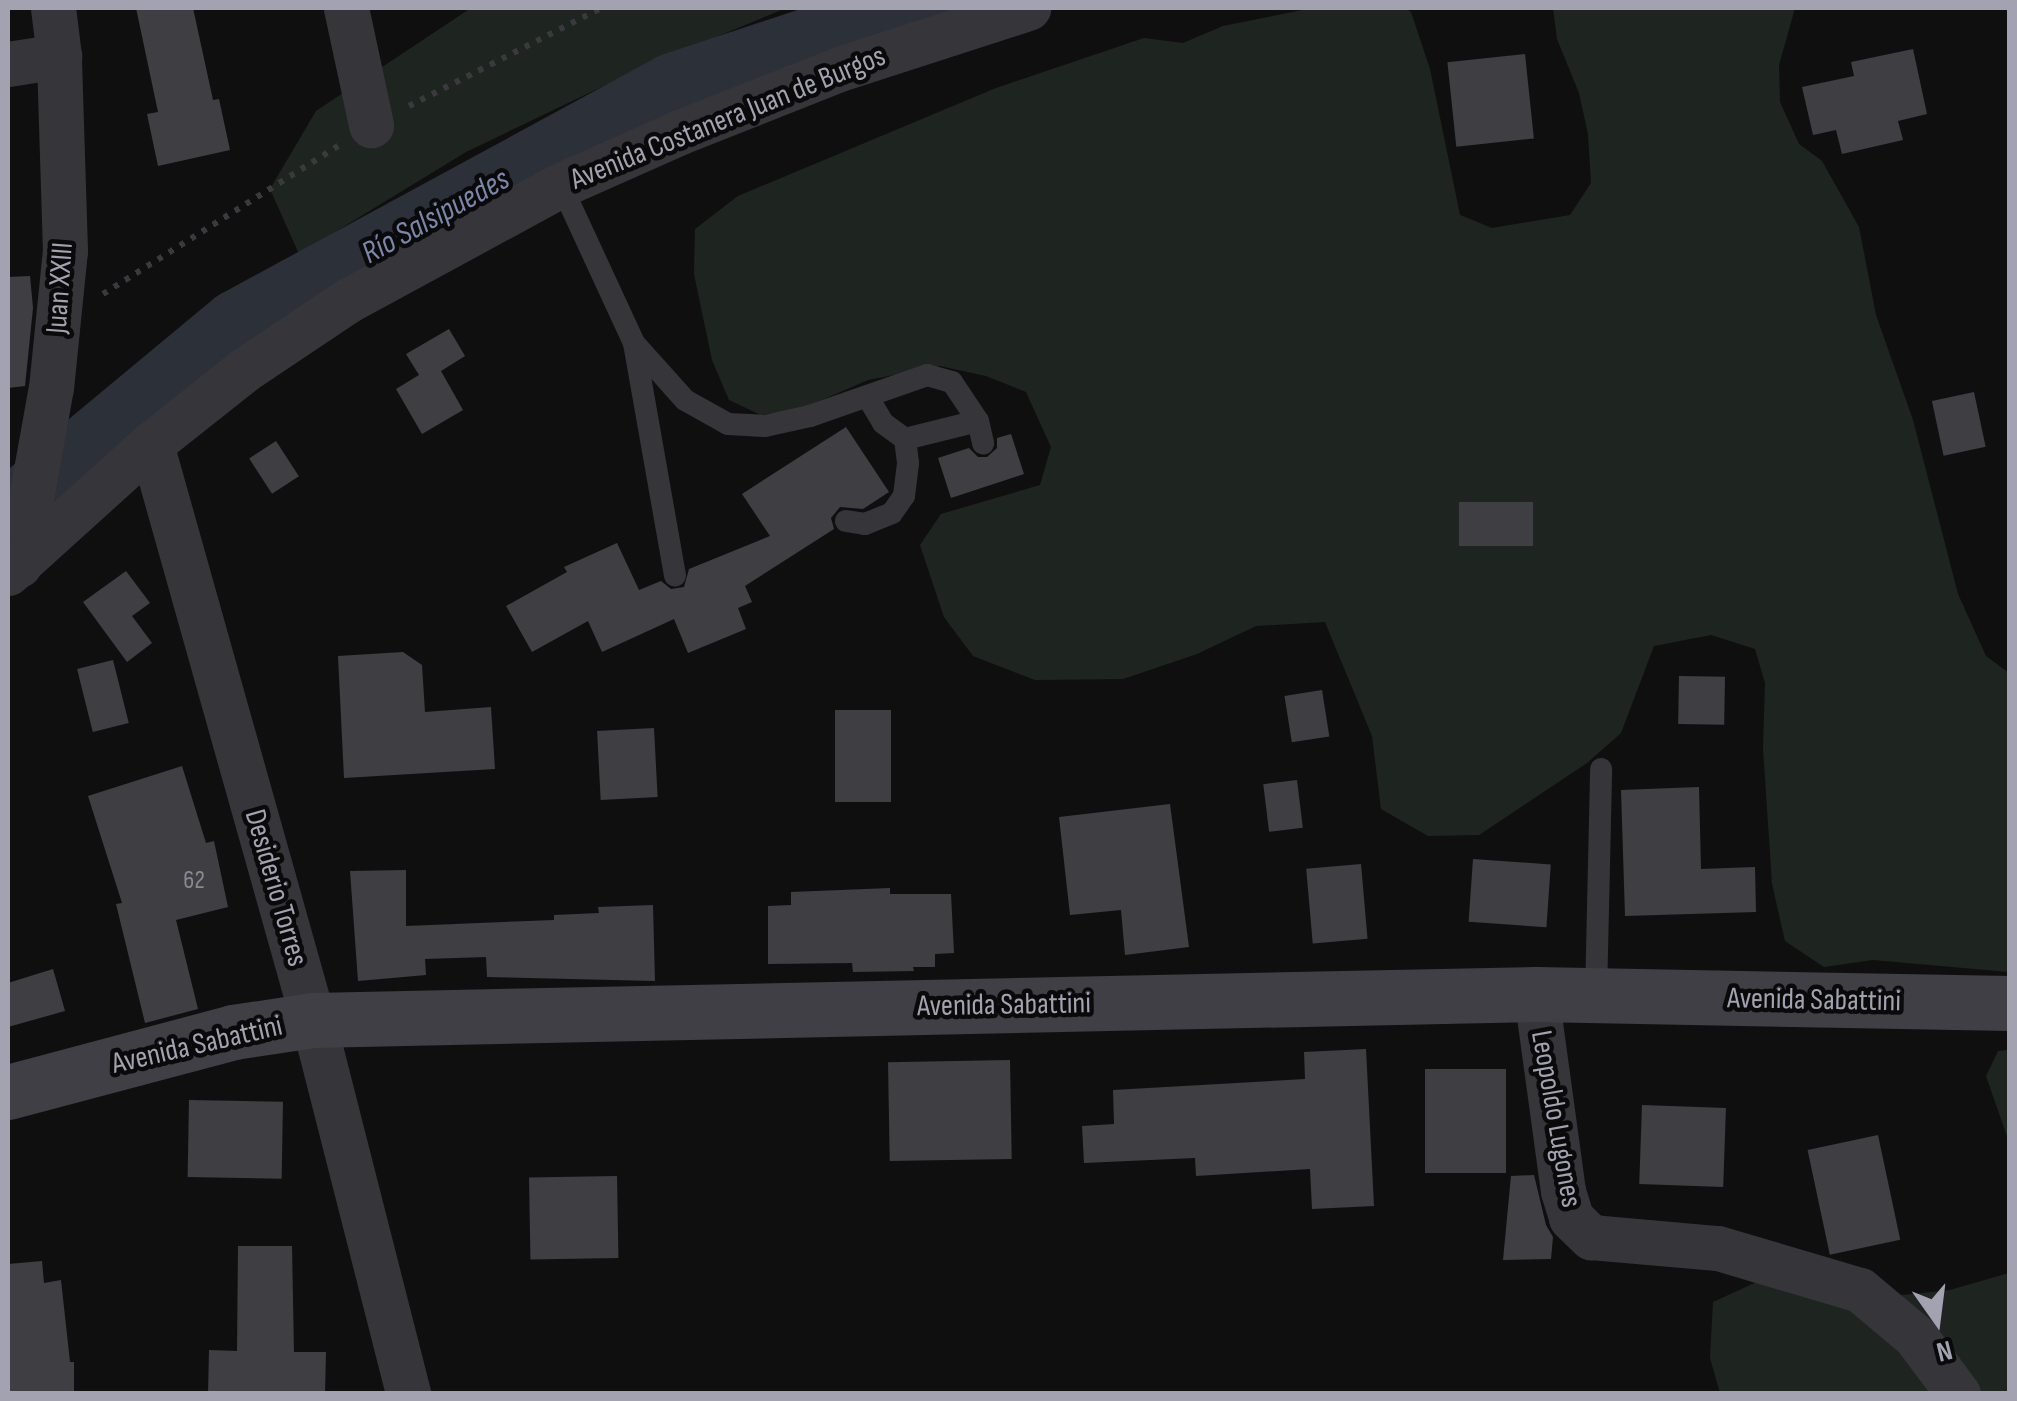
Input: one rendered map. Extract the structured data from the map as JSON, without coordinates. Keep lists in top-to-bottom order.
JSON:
{
  "streets": {
    "street": [
      "Avenida Costanera Juan de Burgos",
      "Juan XXIII",
      "Desiderio Torres",
      "Avenida Sabattini",
      "Leopoldo Lugones"
    ]
  },
  "crossings": [
    ["Avenida Costanera Juan de Burgos", "Juan XXIII"],
    ["Avenida Costanera Juan de Burgos", "Desiderio Torres"],
    ["Desiderio Torres", "Avenida Sabattini"],
    ["Avenida Sabattini", "Leopoldo Lugones"]
  ],
  "water": ["Río Salsipuedes"],
  "house_numbers": ["62"],
  "north": "bottom"
}
